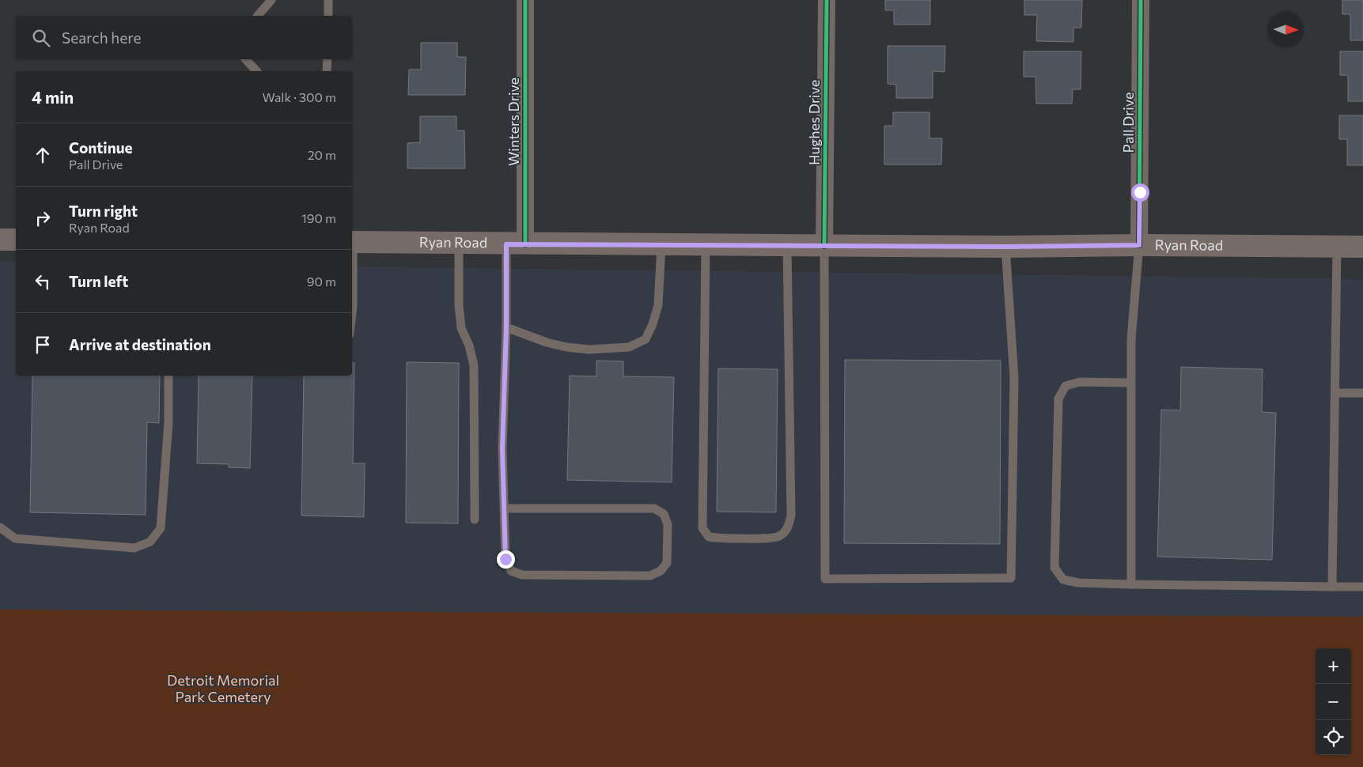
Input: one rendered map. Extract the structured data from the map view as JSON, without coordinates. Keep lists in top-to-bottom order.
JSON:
{
  "streets": {
    "main road": ["Ryan Road"],
    "street": ["Winters Drive", "Hughes Drive", "Pall Drive"]
  },
  "crossings": [
    ["Winters Drive", "Ryan Road"],
    ["Hughes Drive", "Ryan Road"],
    ["Pall Drive", "Ryan Road"]
  ],
  "parks": ["Detroit Memorial Park Cemetery"],
  "north": "right",
  "page": {
    "search": "Search here",
    "heading": ["4 min", "Walk · 300 m"],
    "list": [
      ["Continue", "Pall Drive", "20 m"],
      ["Turn right", "Ryan Road", "190 m"],
      ["Turn left", "90 m"],
      "Arrive at destination"
    ],
    "map_buttons": ["+", "−"]
  }
}
